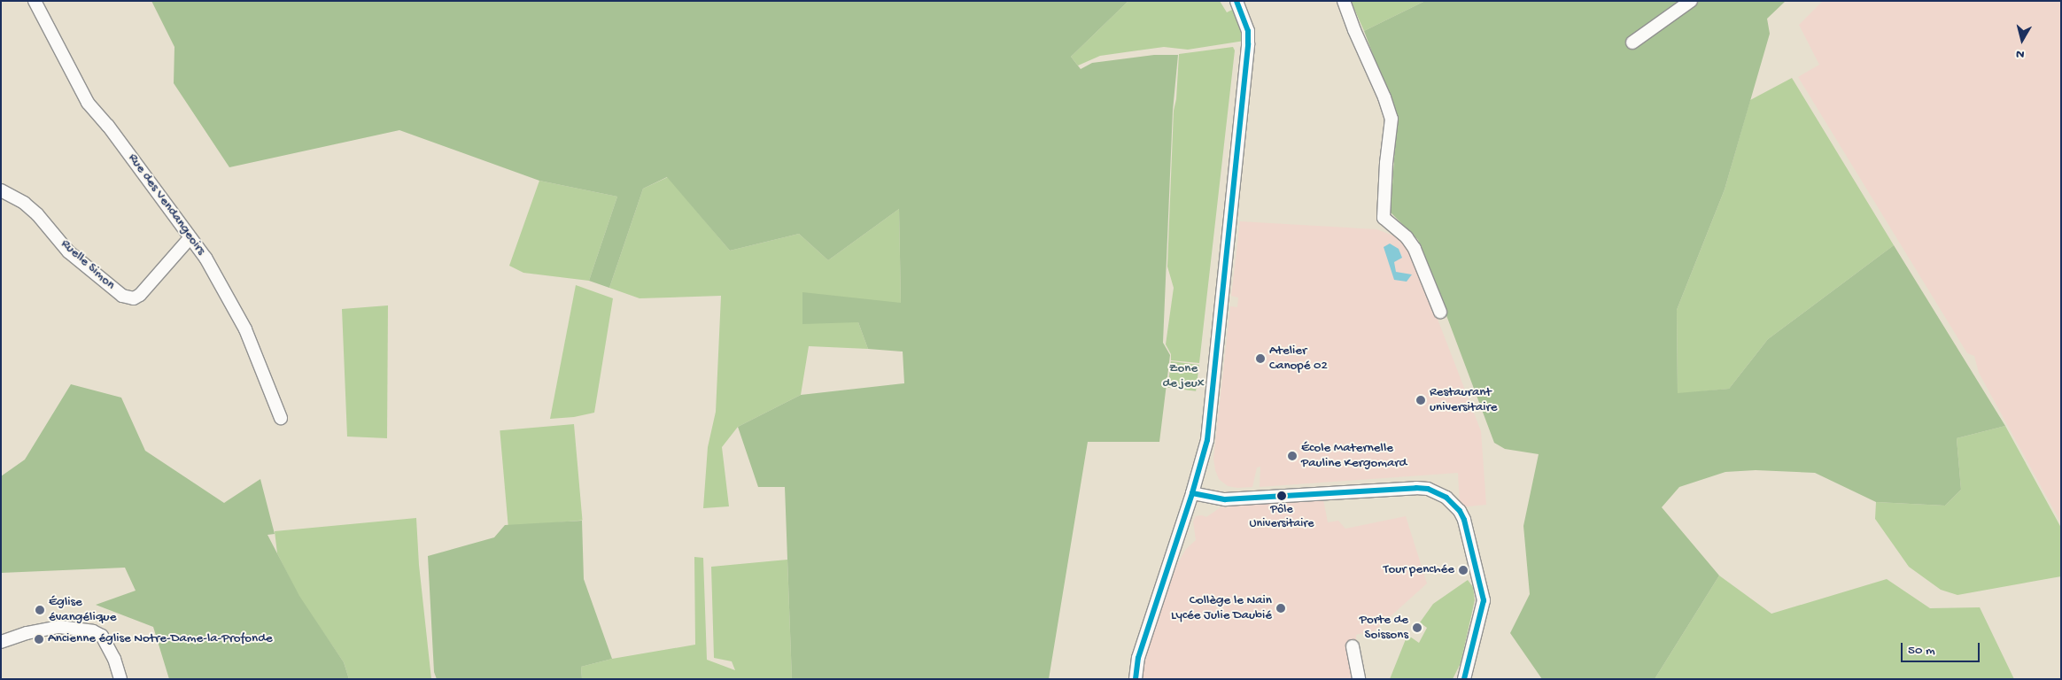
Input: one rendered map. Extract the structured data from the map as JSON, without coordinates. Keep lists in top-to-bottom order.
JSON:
{
  "streets": {
    "street": ["Rue des Vendangeoirs", "Ruelle Simon"]
  },
  "crossings": [
    ["Rue des Vendangeoirs", "Ruelle Simon"]
  ],
  "parks": ["Zone de jeux"],
  "places": [
    "Atelier Canopé 02",
    "Restaurant universitaire",
    "École Maternelle Pauline Kergomard",
    "Pôle Universitaire",
    "Tour penchée",
    "Collège le Nain Lycée Julie Daubié",
    "Église évangélique",
    "Porte de Soissons",
    "Ancienne église Notre-Dame-la-Profonde"
  ],
  "scale_bar": "50 m",
  "north": "bottom"
}
